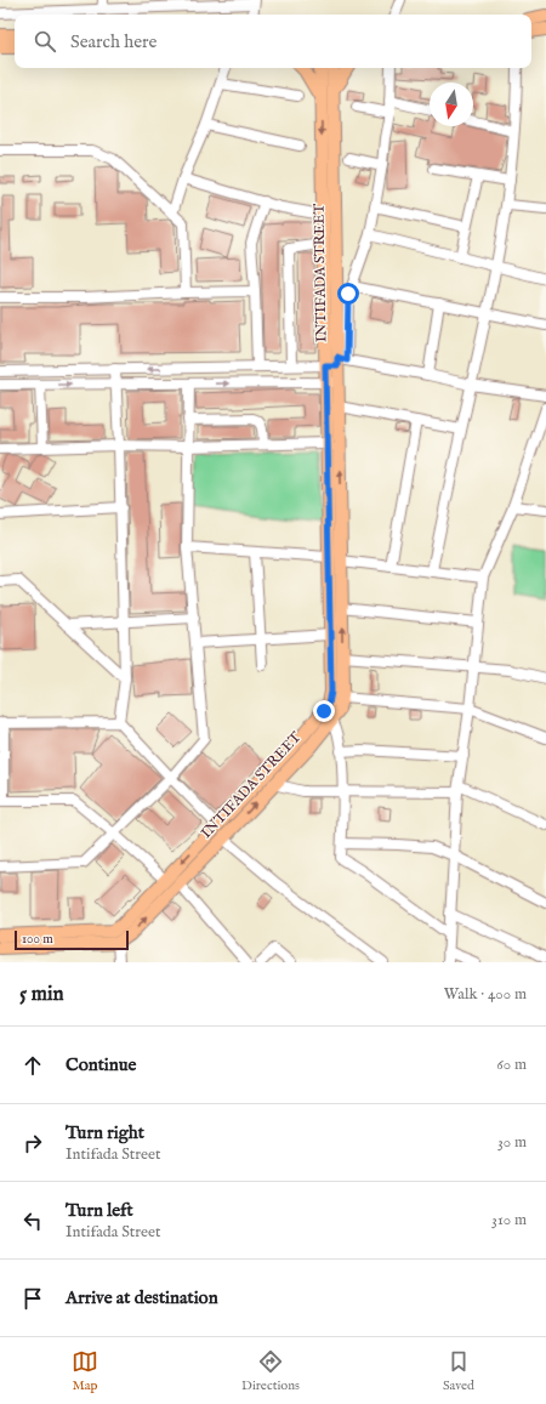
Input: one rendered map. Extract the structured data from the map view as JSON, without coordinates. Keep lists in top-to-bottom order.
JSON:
{
  "streets": {
    "main road": ["INTIFADA STREET"]
  },
  "scale_bar": "100 m",
  "north": "bottom",
  "page": {
    "search": "Search here",
    "scale": "100 m",
    "heading": ["5 min", "Walk · 400 m"],
    "list": [
      ["Continue", "60 m"],
      ["Turn right", "Intifada Street", "30 m"],
      ["Turn left", "Intifada Street", "310 m"],
      "Arrive at destination"
    ],
    "nav": ["Map", "Directions", "Saved"]
  }
}
